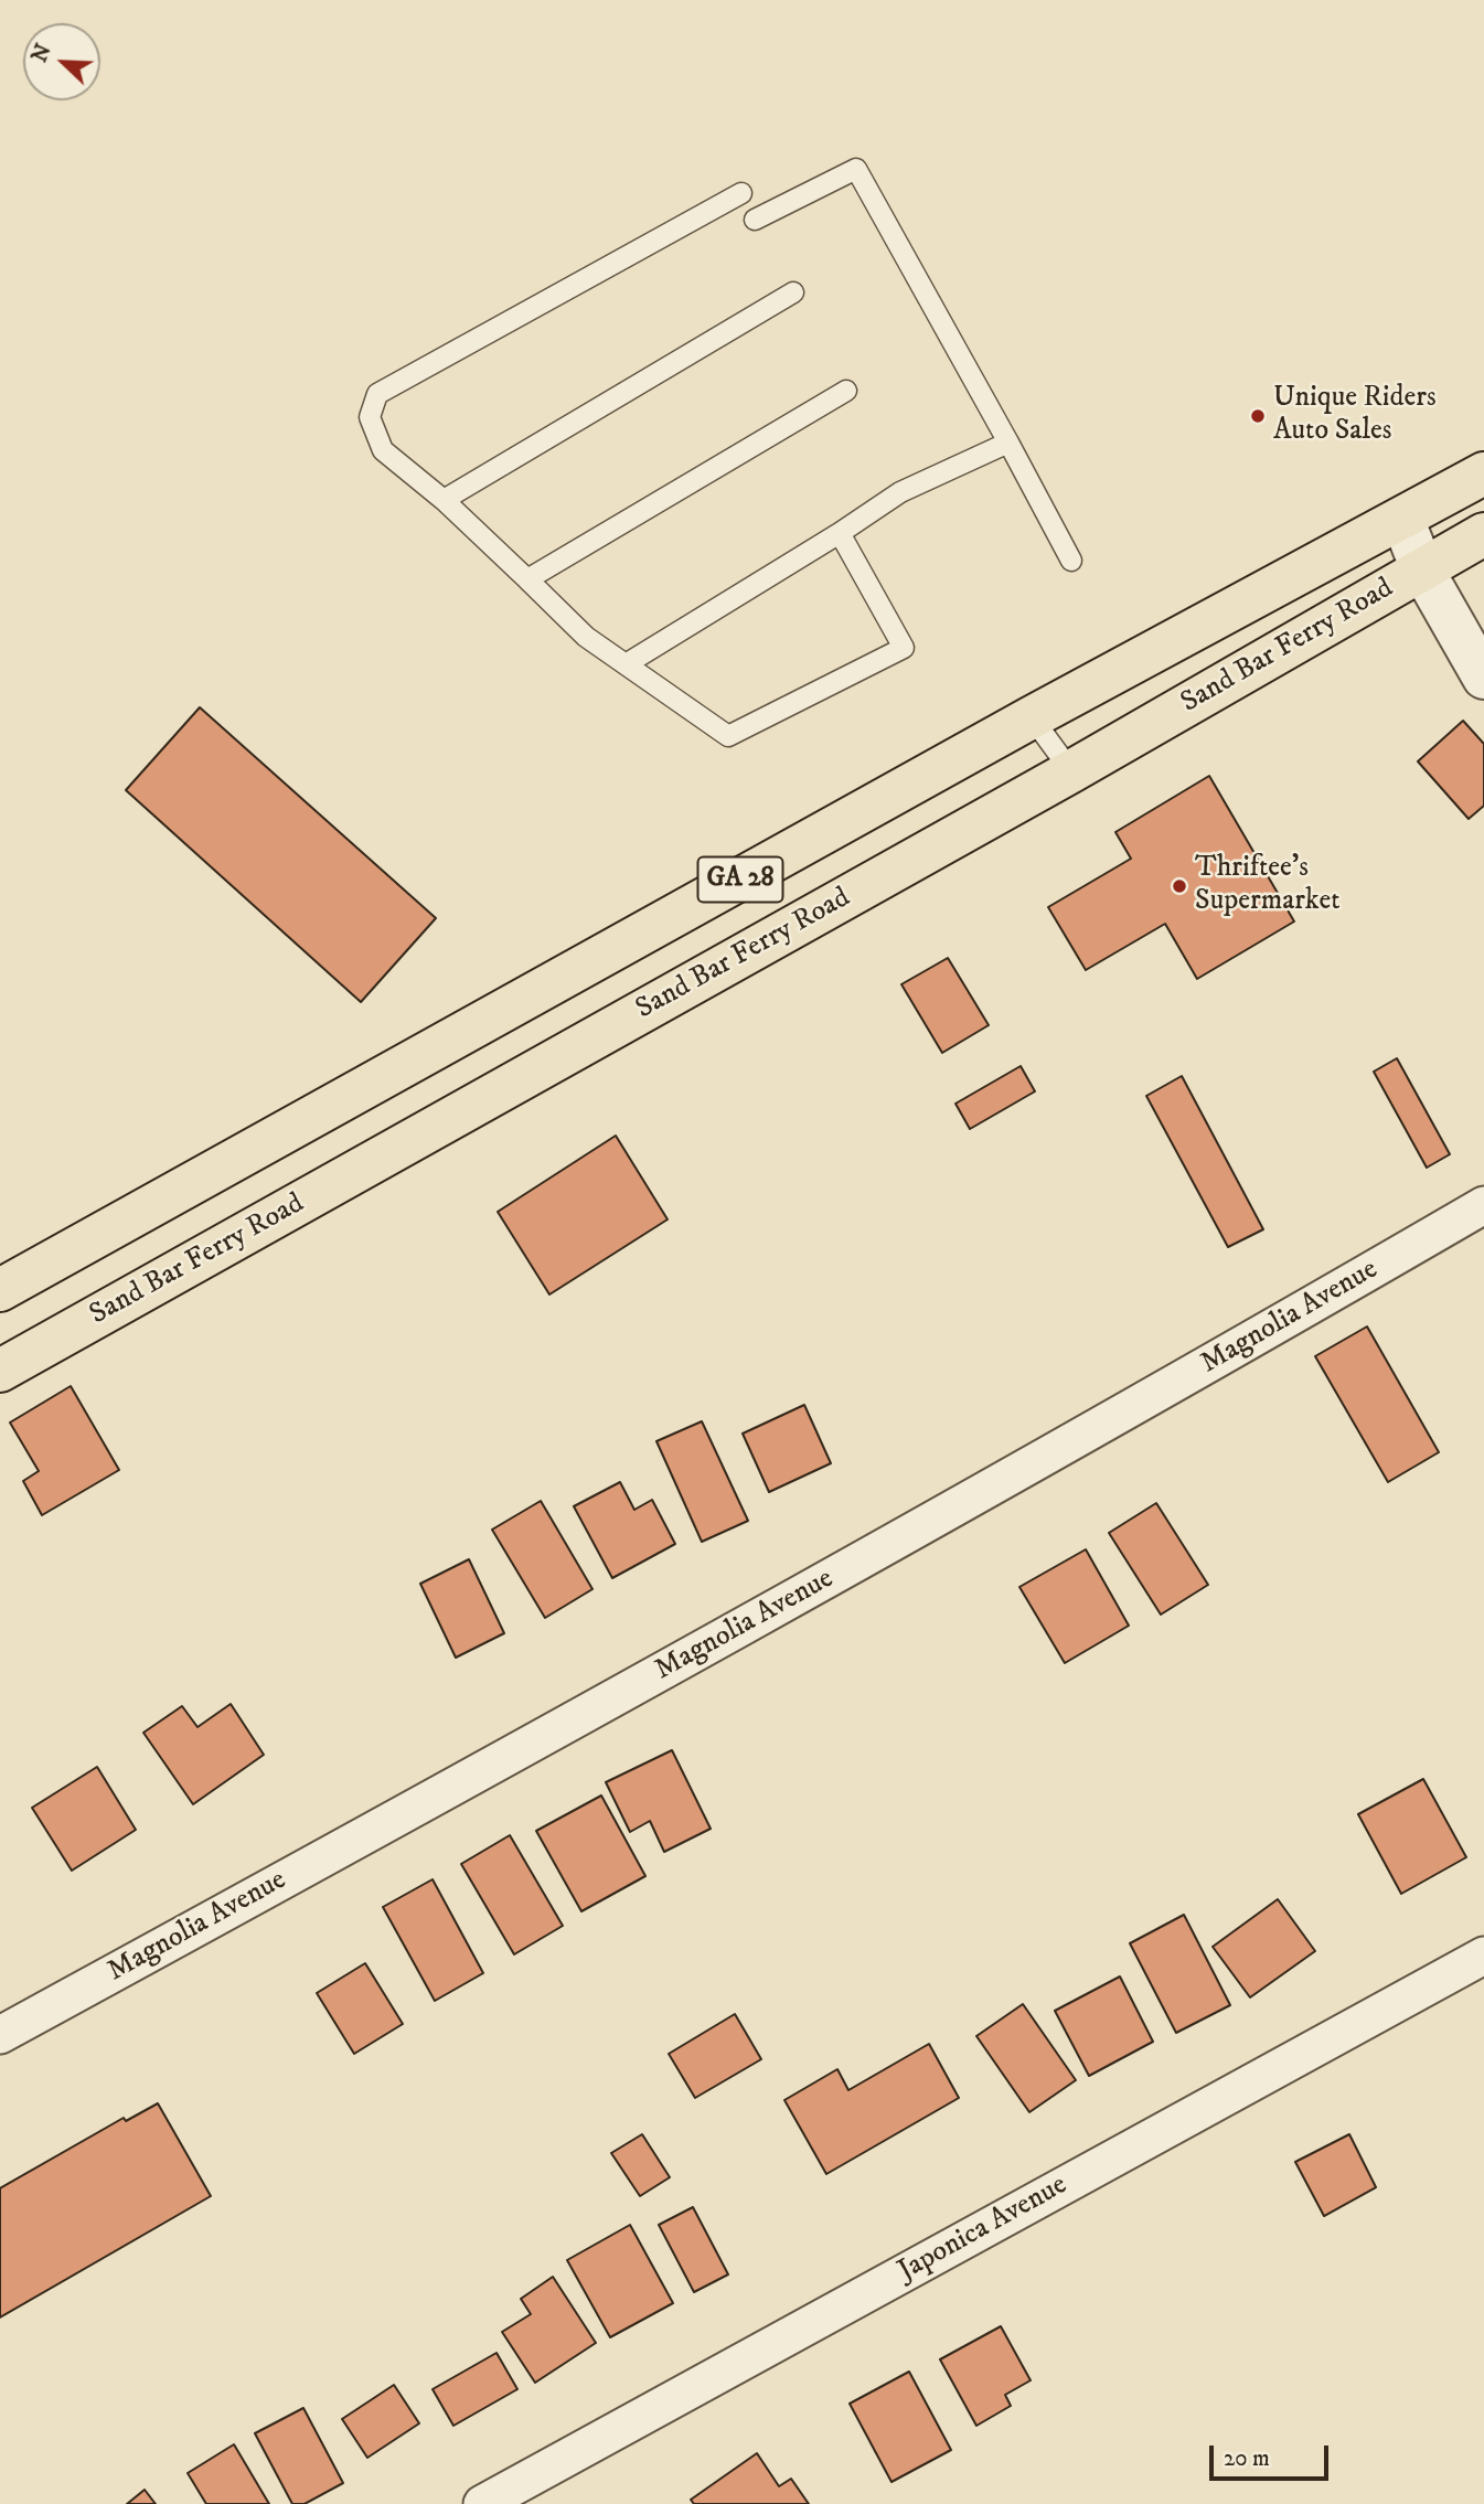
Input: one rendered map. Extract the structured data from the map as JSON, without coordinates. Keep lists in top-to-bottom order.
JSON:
{
  "streets": {
    "main road": ["Sand Bar Ferry Road", "GA 28"],
    "street": ["Magnolia Avenue", "Japonica Avenue"]
  },
  "places": ["Unique Riders Auto Sales", "Thriftee's Supermarket"],
  "scale_bar": "20 m",
  "north": "top left"
}
